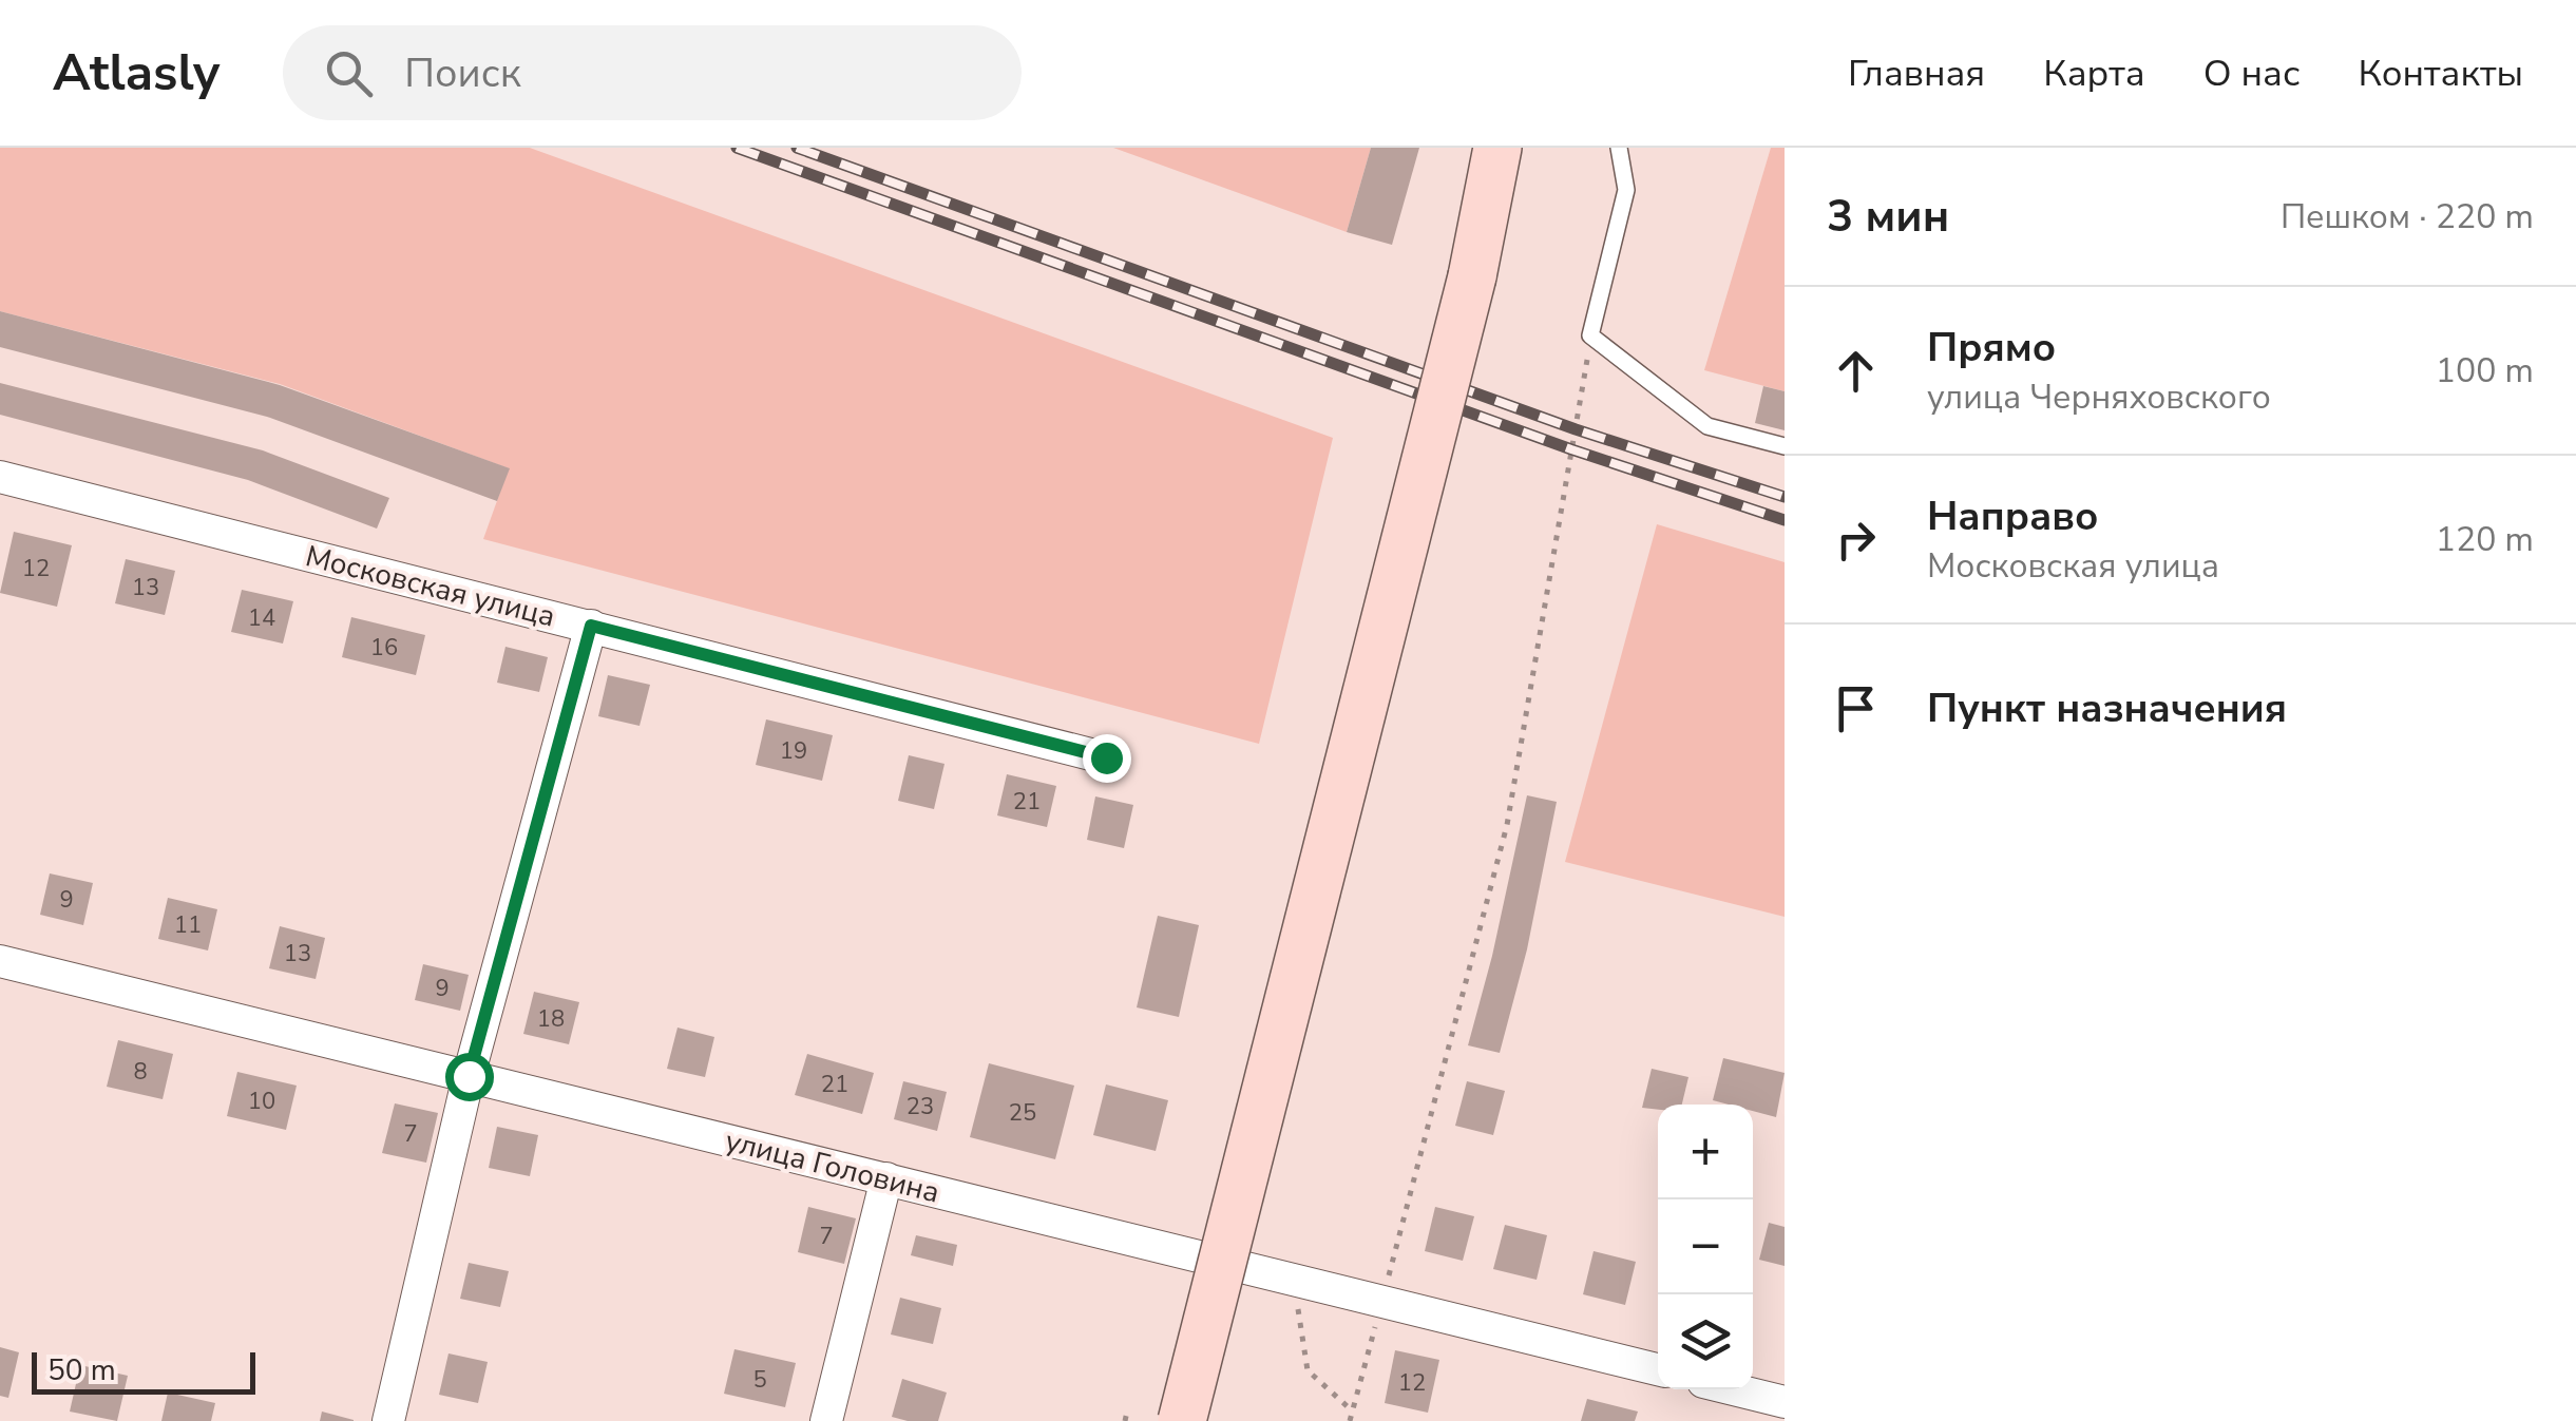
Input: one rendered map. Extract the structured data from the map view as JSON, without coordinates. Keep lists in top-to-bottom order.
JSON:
{
  "streets": {
    "street": ["Московская улица", "улица Головина"]
  },
  "house_numbers": [
    "12",
    "13",
    "14",
    "16",
    "19",
    "21",
    "9",
    "11",
    "13",
    "9",
    "18",
    "8",
    "21",
    "10",
    "23",
    "25",
    "7",
    "7",
    "5",
    "12"
  ],
  "scale_bar": "50 m",
  "page": {
    "header": "Atlasly",
    "search": "Поиск",
    "nav": [
      "Главная",
      "Карта",
      "О нас",
      "Контакты"
    ],
    "heading": ["3 мин", "Пешком · 220 m"],
    "list": [
      ["Прямо", "улица Черняховского", "100 m"],
      ["Направо", "Московская улица", "120 m"],
      "Пункт назначения"
    ],
    "map_buttons": ["+", "−"],
    "scale": "50 m"
  }
}
